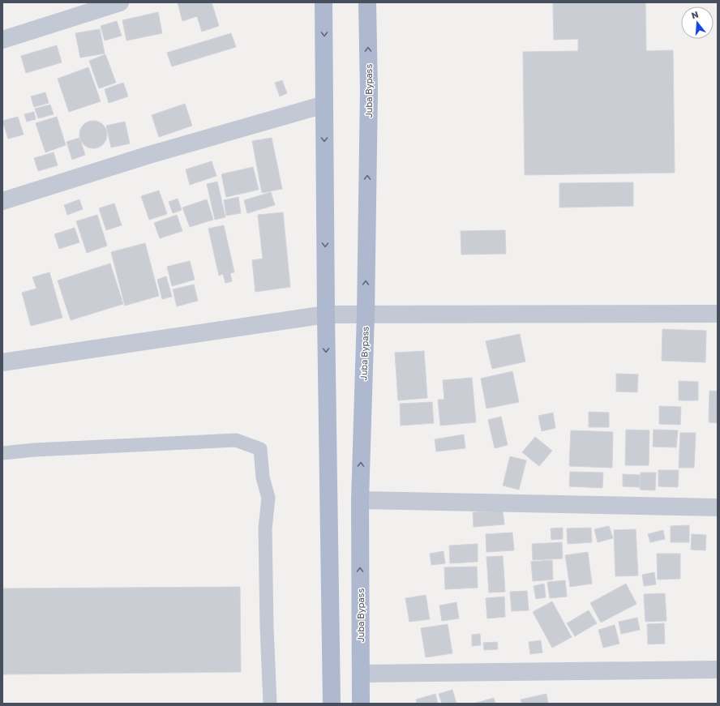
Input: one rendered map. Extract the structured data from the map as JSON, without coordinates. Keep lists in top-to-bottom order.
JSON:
{
  "streets": {
    "main road": ["Juba Bypass"]
  },
  "north": "top"
}
